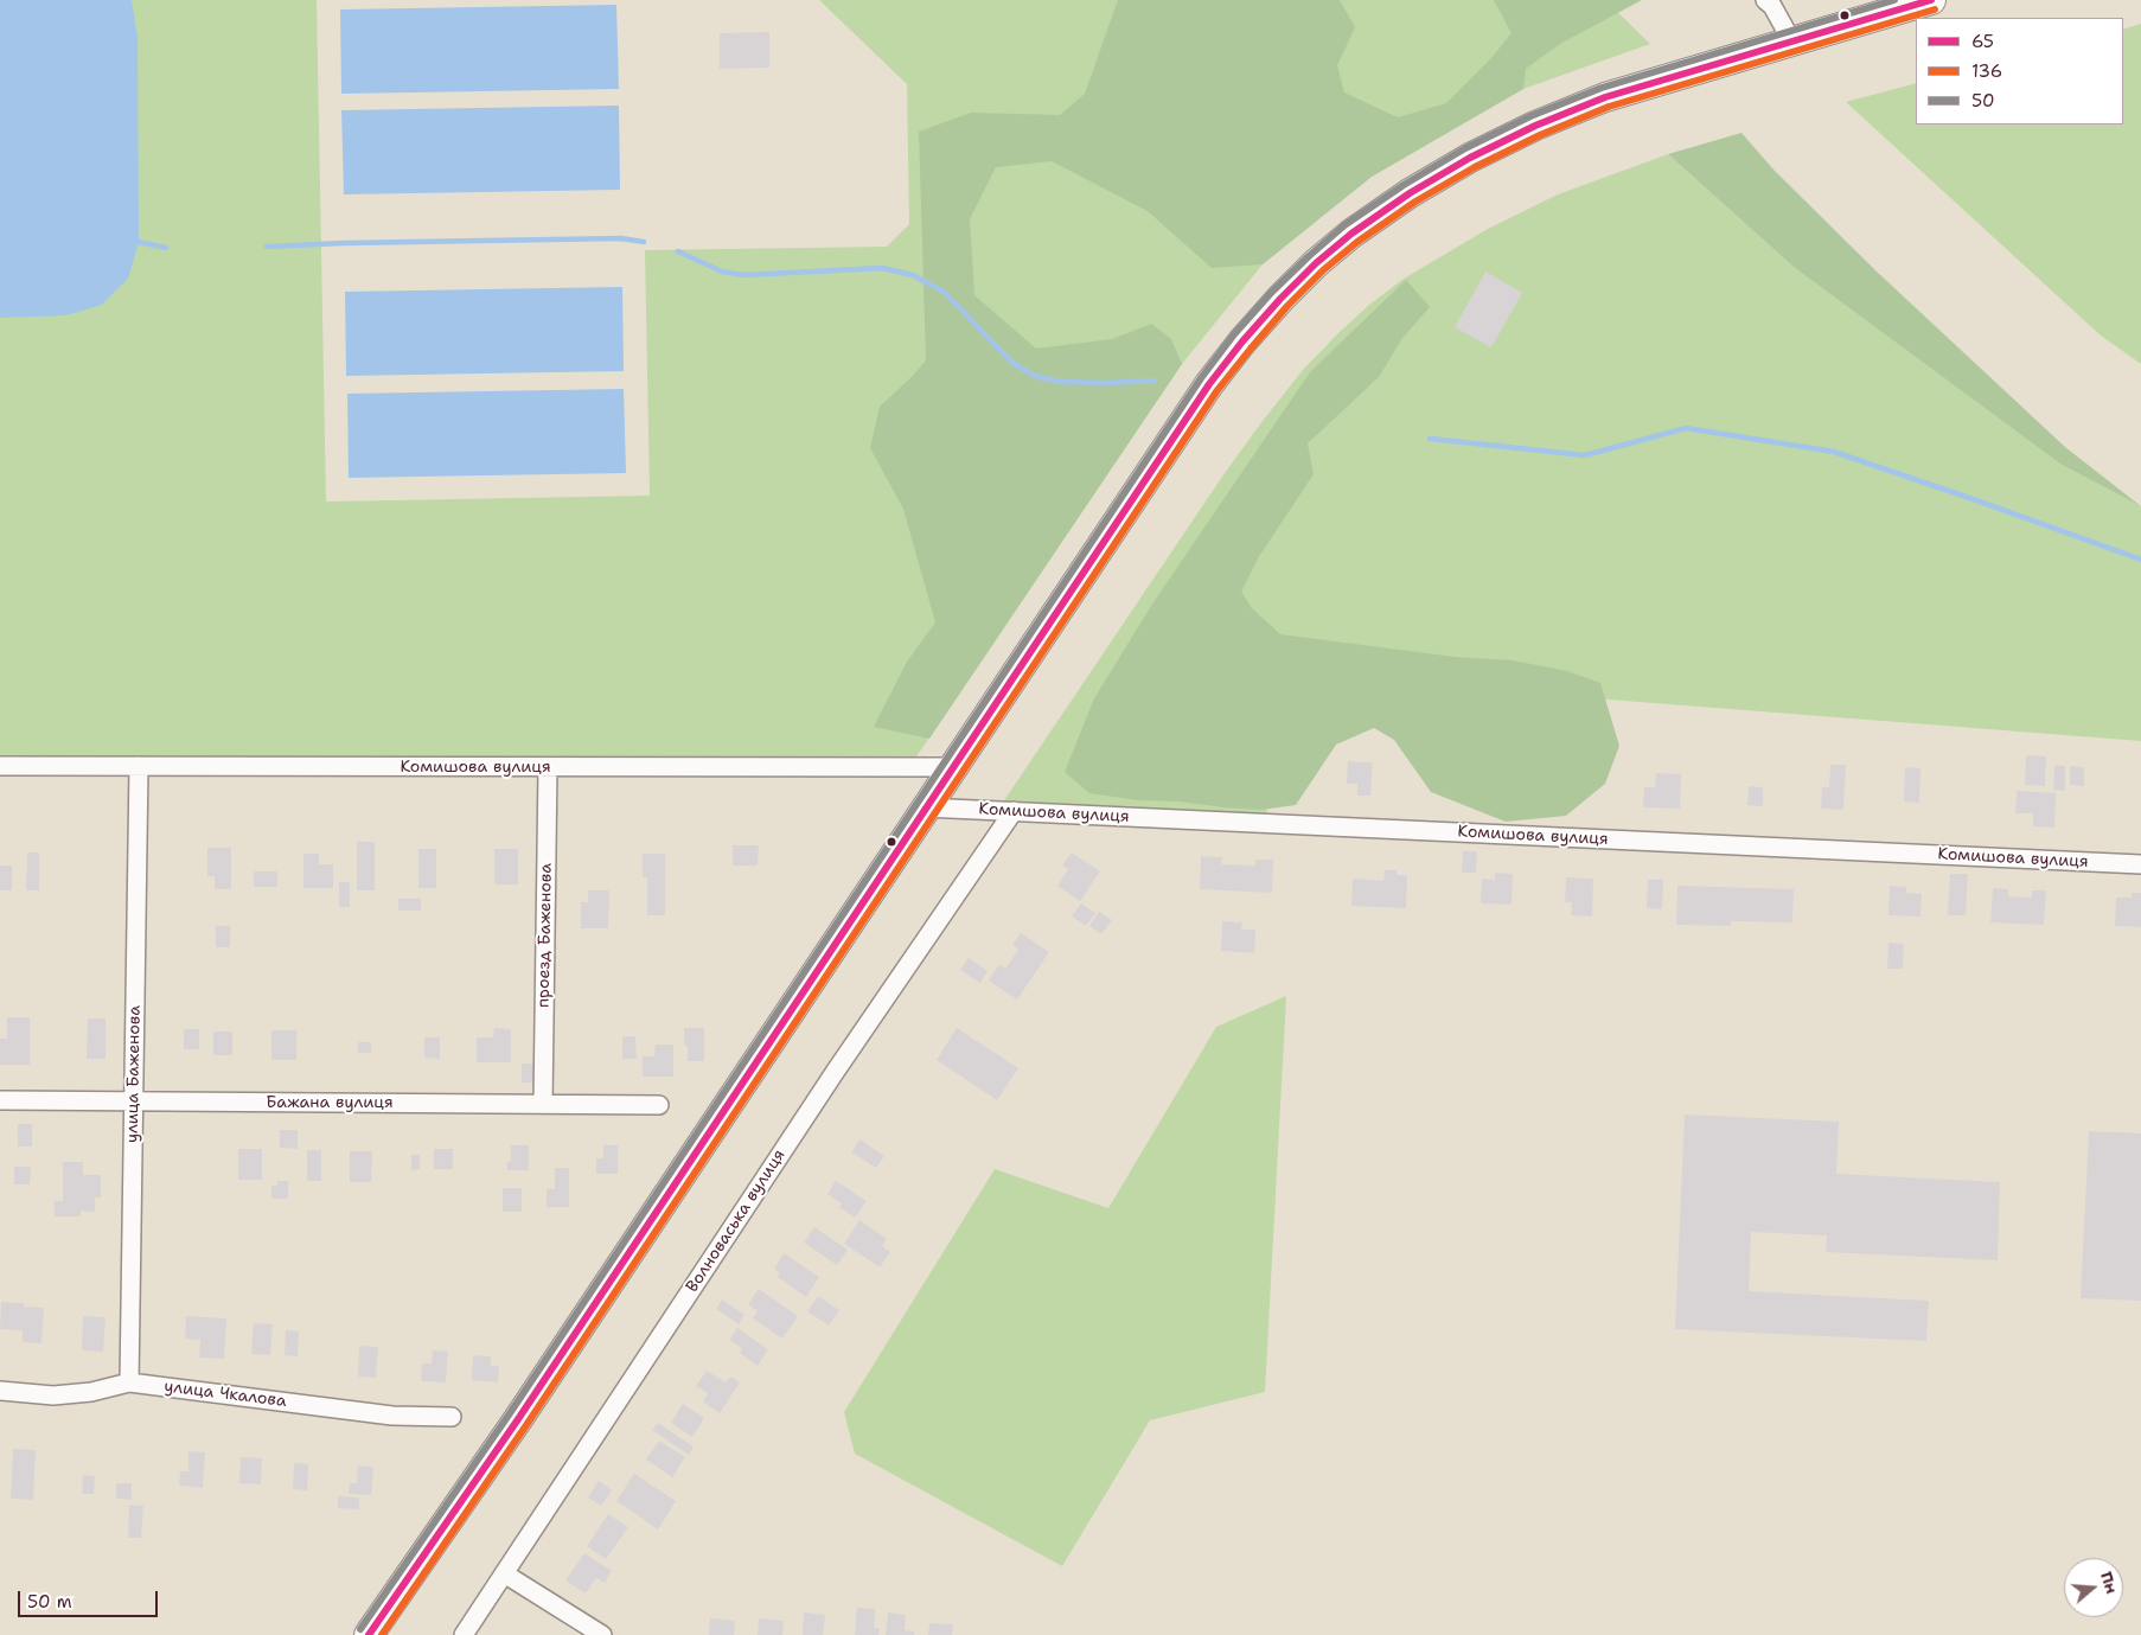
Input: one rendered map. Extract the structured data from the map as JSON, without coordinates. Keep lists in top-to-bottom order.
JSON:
{
  "streets": {
    "street": [
      "Комишова вулиця",
      "проезд Баженова",
      "улица Баженова",
      "Бажана вулиця",
      "Волноваська вулиця",
      "улица Чкалова"
    ]
  },
  "crossings": [
    ["Комишова вулиця", "проезд Баженова"],
    ["Комишова вулиця", "улица Баженова"],
    ["Комишова вулиця", "Волноваська вулиця"],
    ["проезд Баженова", "Бажана вулиця"],
    ["улица Баженова", "Бажана вулиця"],
    ["улица Баженова", "улица Чкалова"]
  ],
  "lines": ["transit line 65", "transit line 50", "transit line 136"],
  "legend": ["65", "136", "50"],
  "scale_bar": "50 m",
  "north": "right"
}
